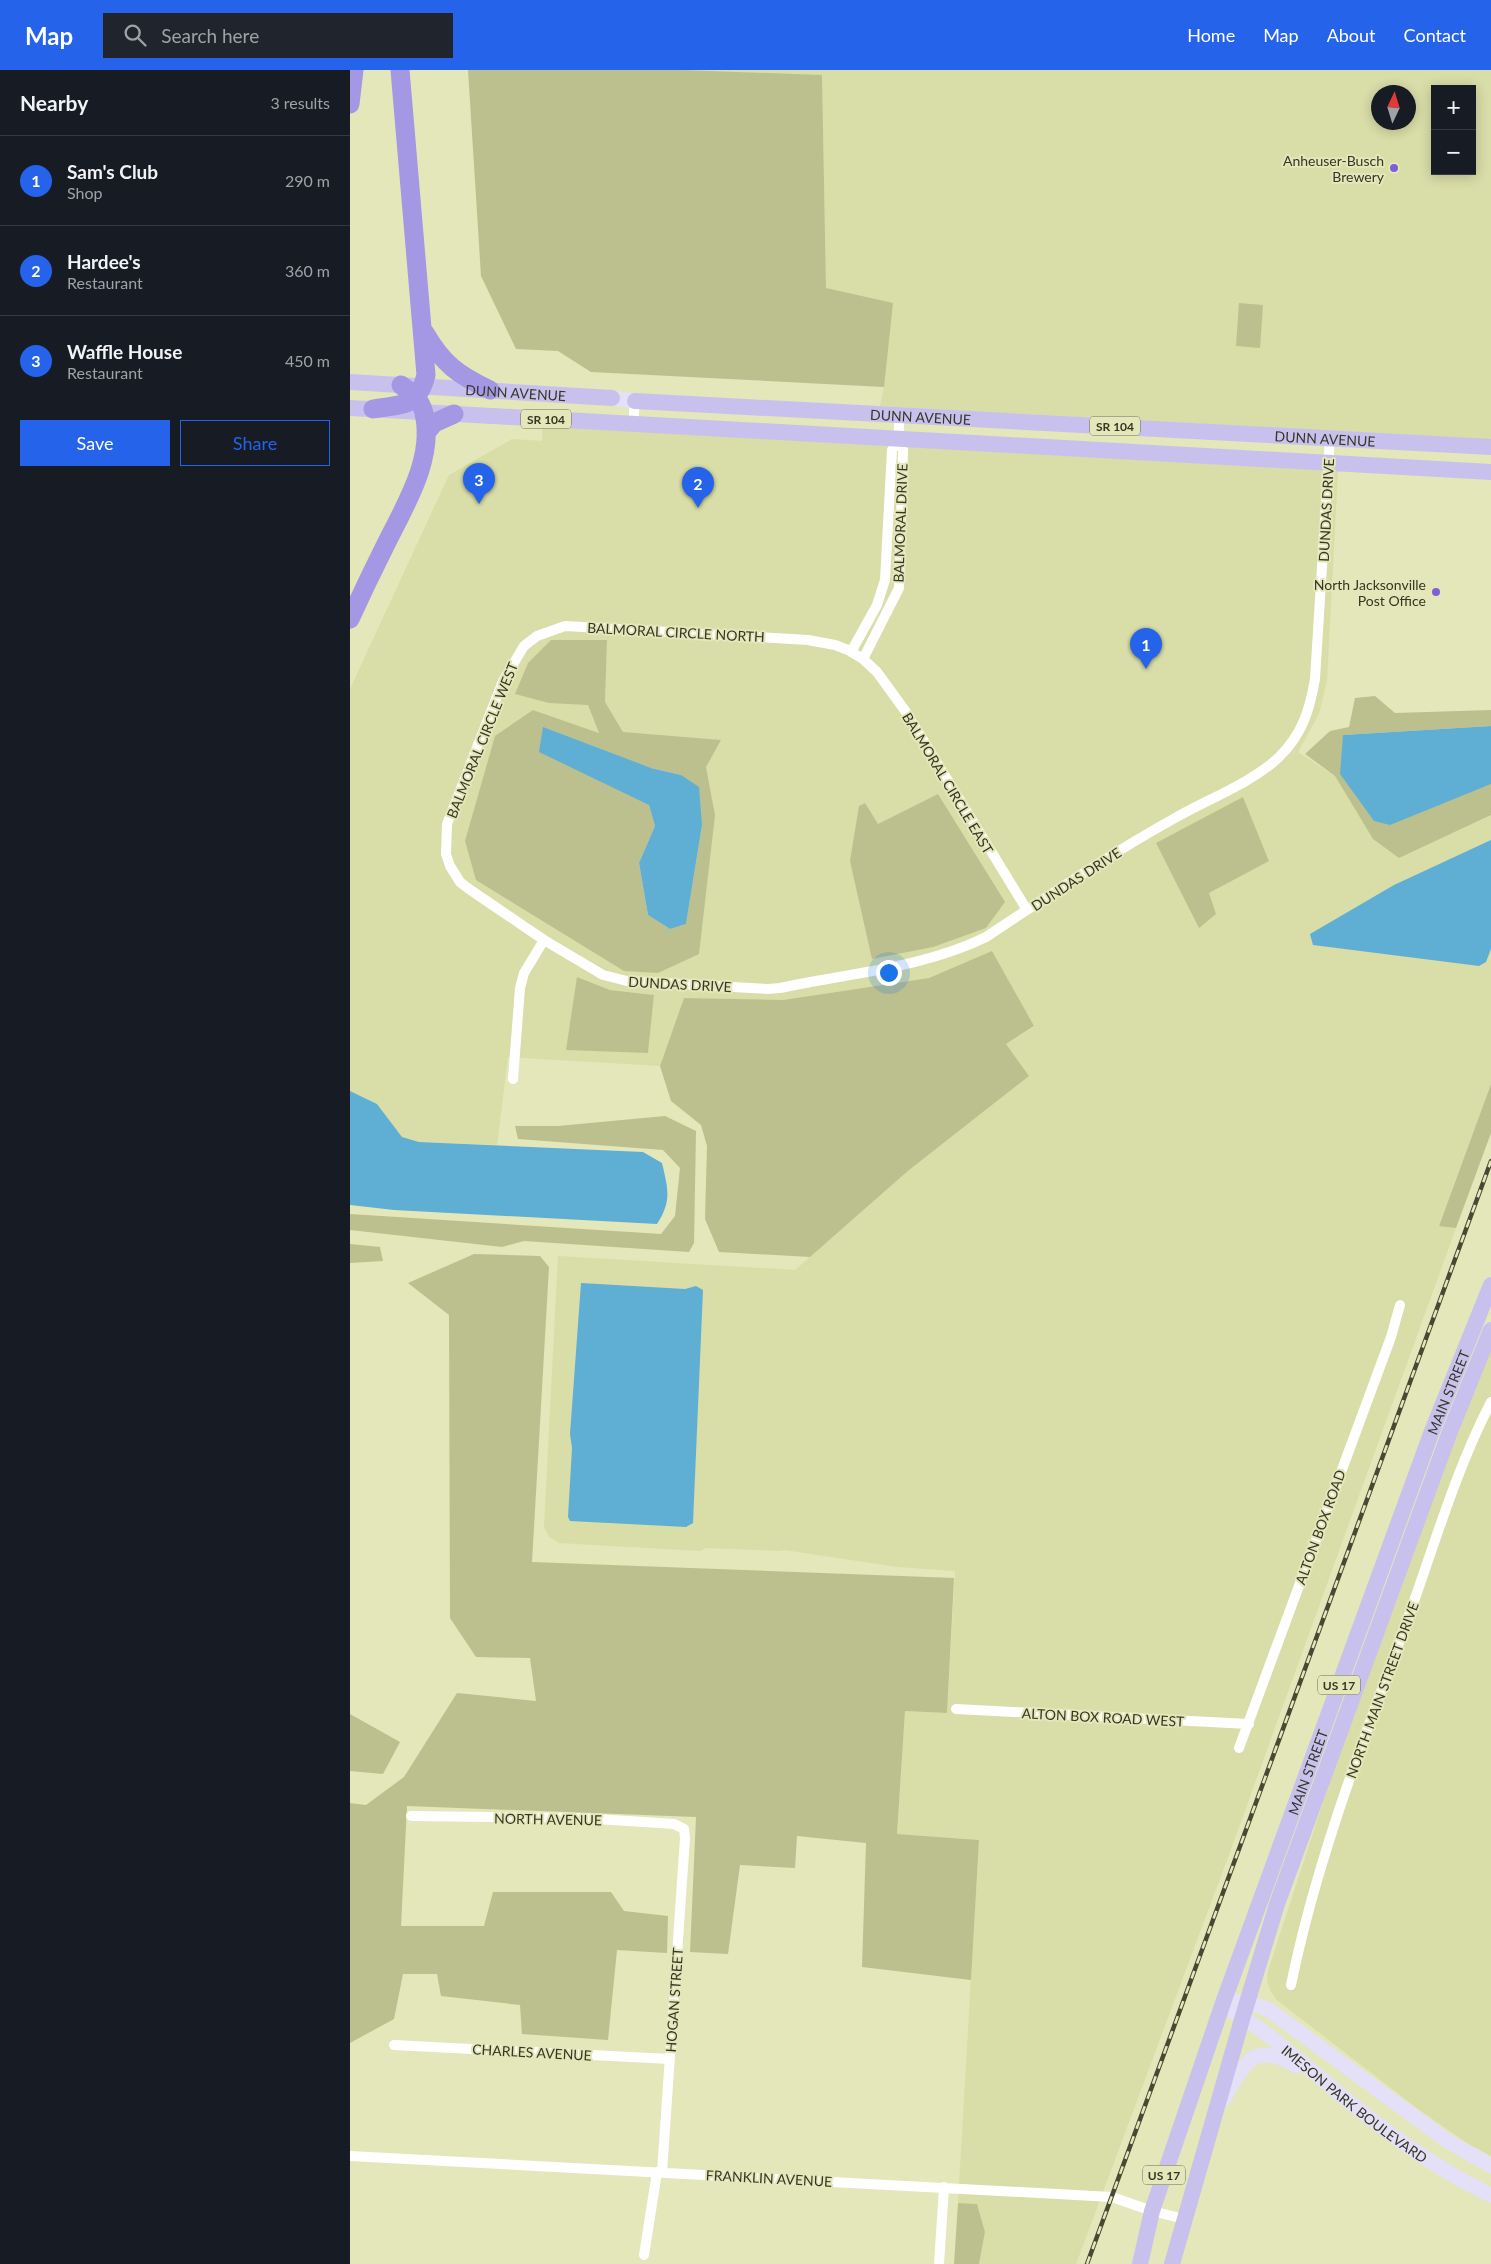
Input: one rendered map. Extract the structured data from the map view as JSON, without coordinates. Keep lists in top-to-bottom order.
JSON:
{
  "streets": {
    "main road": [
      "DUNN AVENUE",
      "SR 104",
      "MAIN STREET",
      "US 17"
    ],
    "street": [
      "DUNDAS DRIVE",
      "BALMORAL DRIVE",
      "BALMORAL CIRCLE NORTH",
      "BALMORAL CIRCLE WEST",
      "BALMORAL CIRCLE EAST",
      "ALTON BOX ROAD",
      "NORTH MAIN STREET DRIVE",
      "ALTON BOX ROAD WEST",
      "NORTH AVENUE",
      "HOGAN STREET",
      "CHARLES AVENUE",
      "IMESON PARK BOULEVARD",
      "FRANKLIN AVENUE"
    ]
  },
  "crossings": [
    ["DUNN AVENUE", "DUNDAS DRIVE"],
    ["DUNN AVENUE", "BALMORAL DRIVE"],
    ["DUNDAS DRIVE", "BALMORAL CIRCLE WEST"],
    ["DUNDAS DRIVE", "BALMORAL CIRCLE EAST"],
    ["BALMORAL DRIVE", "BALMORAL CIRCLE NORTH"],
    ["BALMORAL DRIVE", "BALMORAL CIRCLE EAST"],
    ["BALMORAL CIRCLE NORTH", "BALMORAL CIRCLE WEST"],
    ["BALMORAL CIRCLE NORTH", "BALMORAL CIRCLE EAST"],
    ["MAIN STREET", "IMESON PARK BOULEVARD"],
    ["MAIN STREET", "FRANKLIN AVENUE"],
    ["ALTON BOX ROAD", "ALTON BOX ROAD WEST"],
    ["NORTH AVENUE", "HOGAN STREET"],
    ["HOGAN STREET", "CHARLES AVENUE"],
    ["HOGAN STREET", "FRANKLIN AVENUE"]
  ],
  "places": ["Anheuser-Busch Brewery", "North Jacksonville Post Office"],
  "north": "top",
  "page": {
    "header": "Map",
    "search": "Search here",
    "nav": [
      "Home",
      "Map",
      "About",
      "Contact"
    ],
    "heading": ["Nearby", "3 results"],
    "map_buttons": ["+", "−"],
    "list": [
      {
        "mark": "1",
        "name": "Sam's Club",
        "note": "Shop",
        "value": "290 m"
      },
      {
        "mark": "2",
        "name": "Hardee's",
        "note": "Restaurant",
        "value": "360 m"
      },
      {
        "mark": "3",
        "name": "Waffle House",
        "note": "Restaurant",
        "value": "450 m"
      }
    ],
    "buttons": ["Save", "Share"],
    "pins": ["3", "2", "1"]
  }
}
